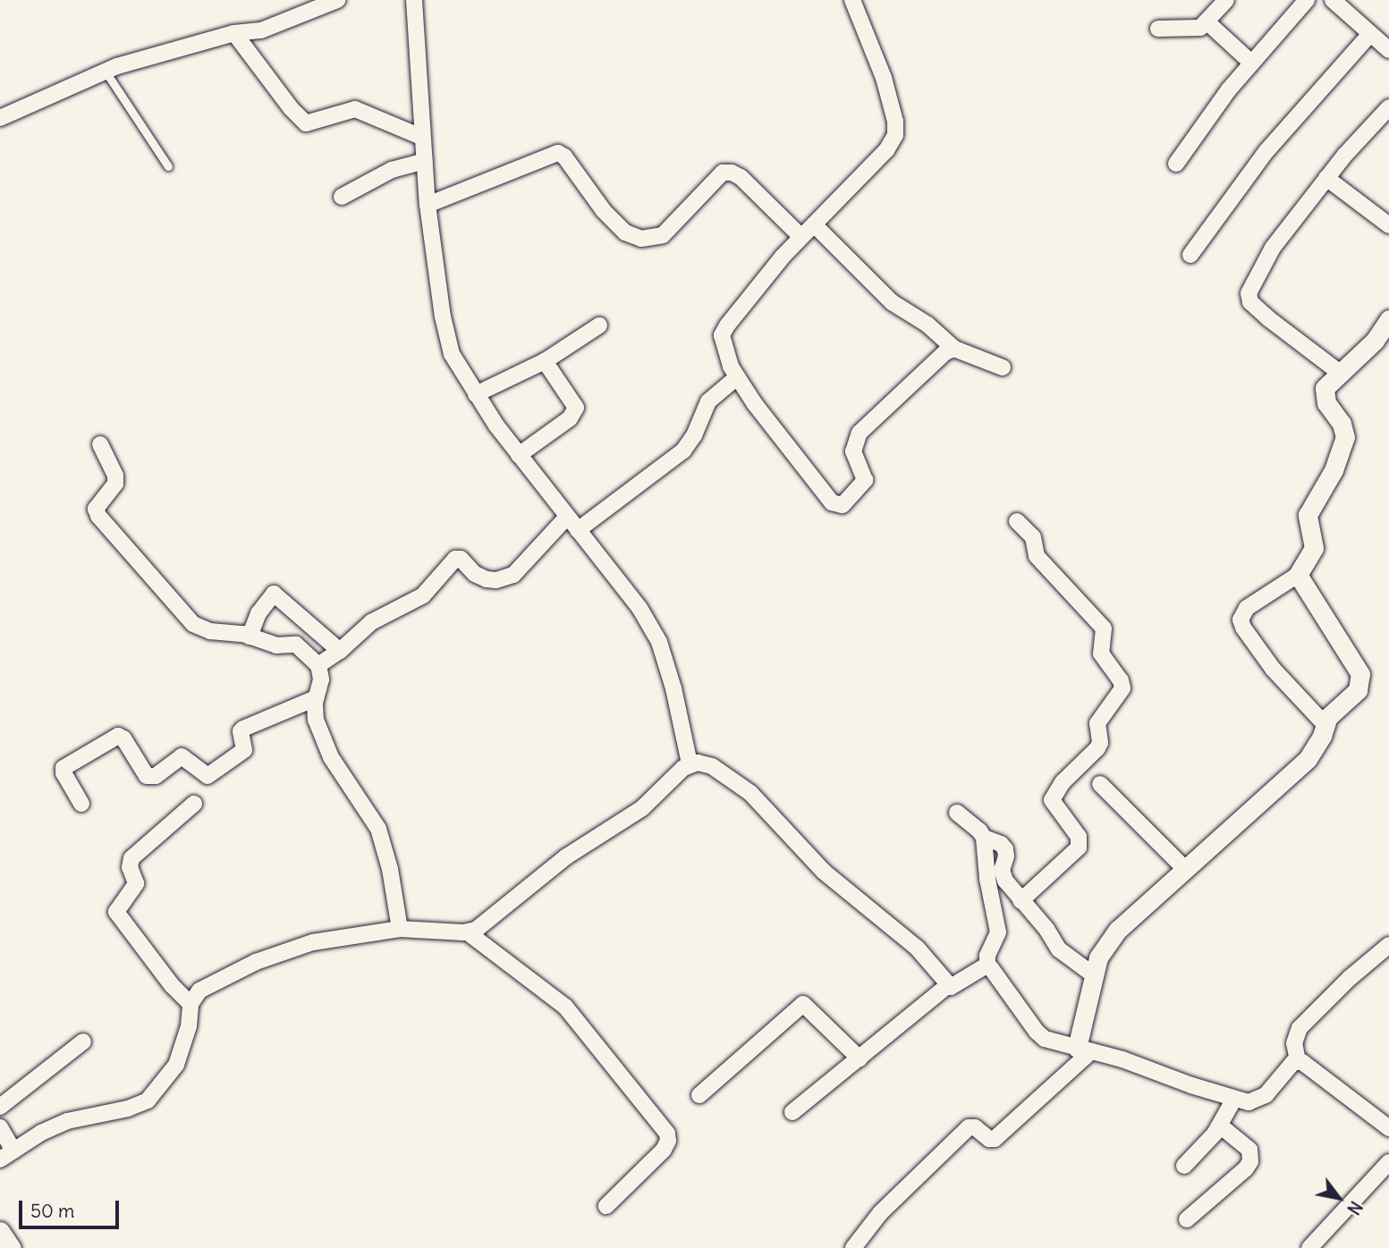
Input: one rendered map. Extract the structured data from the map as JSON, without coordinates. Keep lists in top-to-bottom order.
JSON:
{
  "scale_bar": "50 m",
  "north": "bottom right"
}
